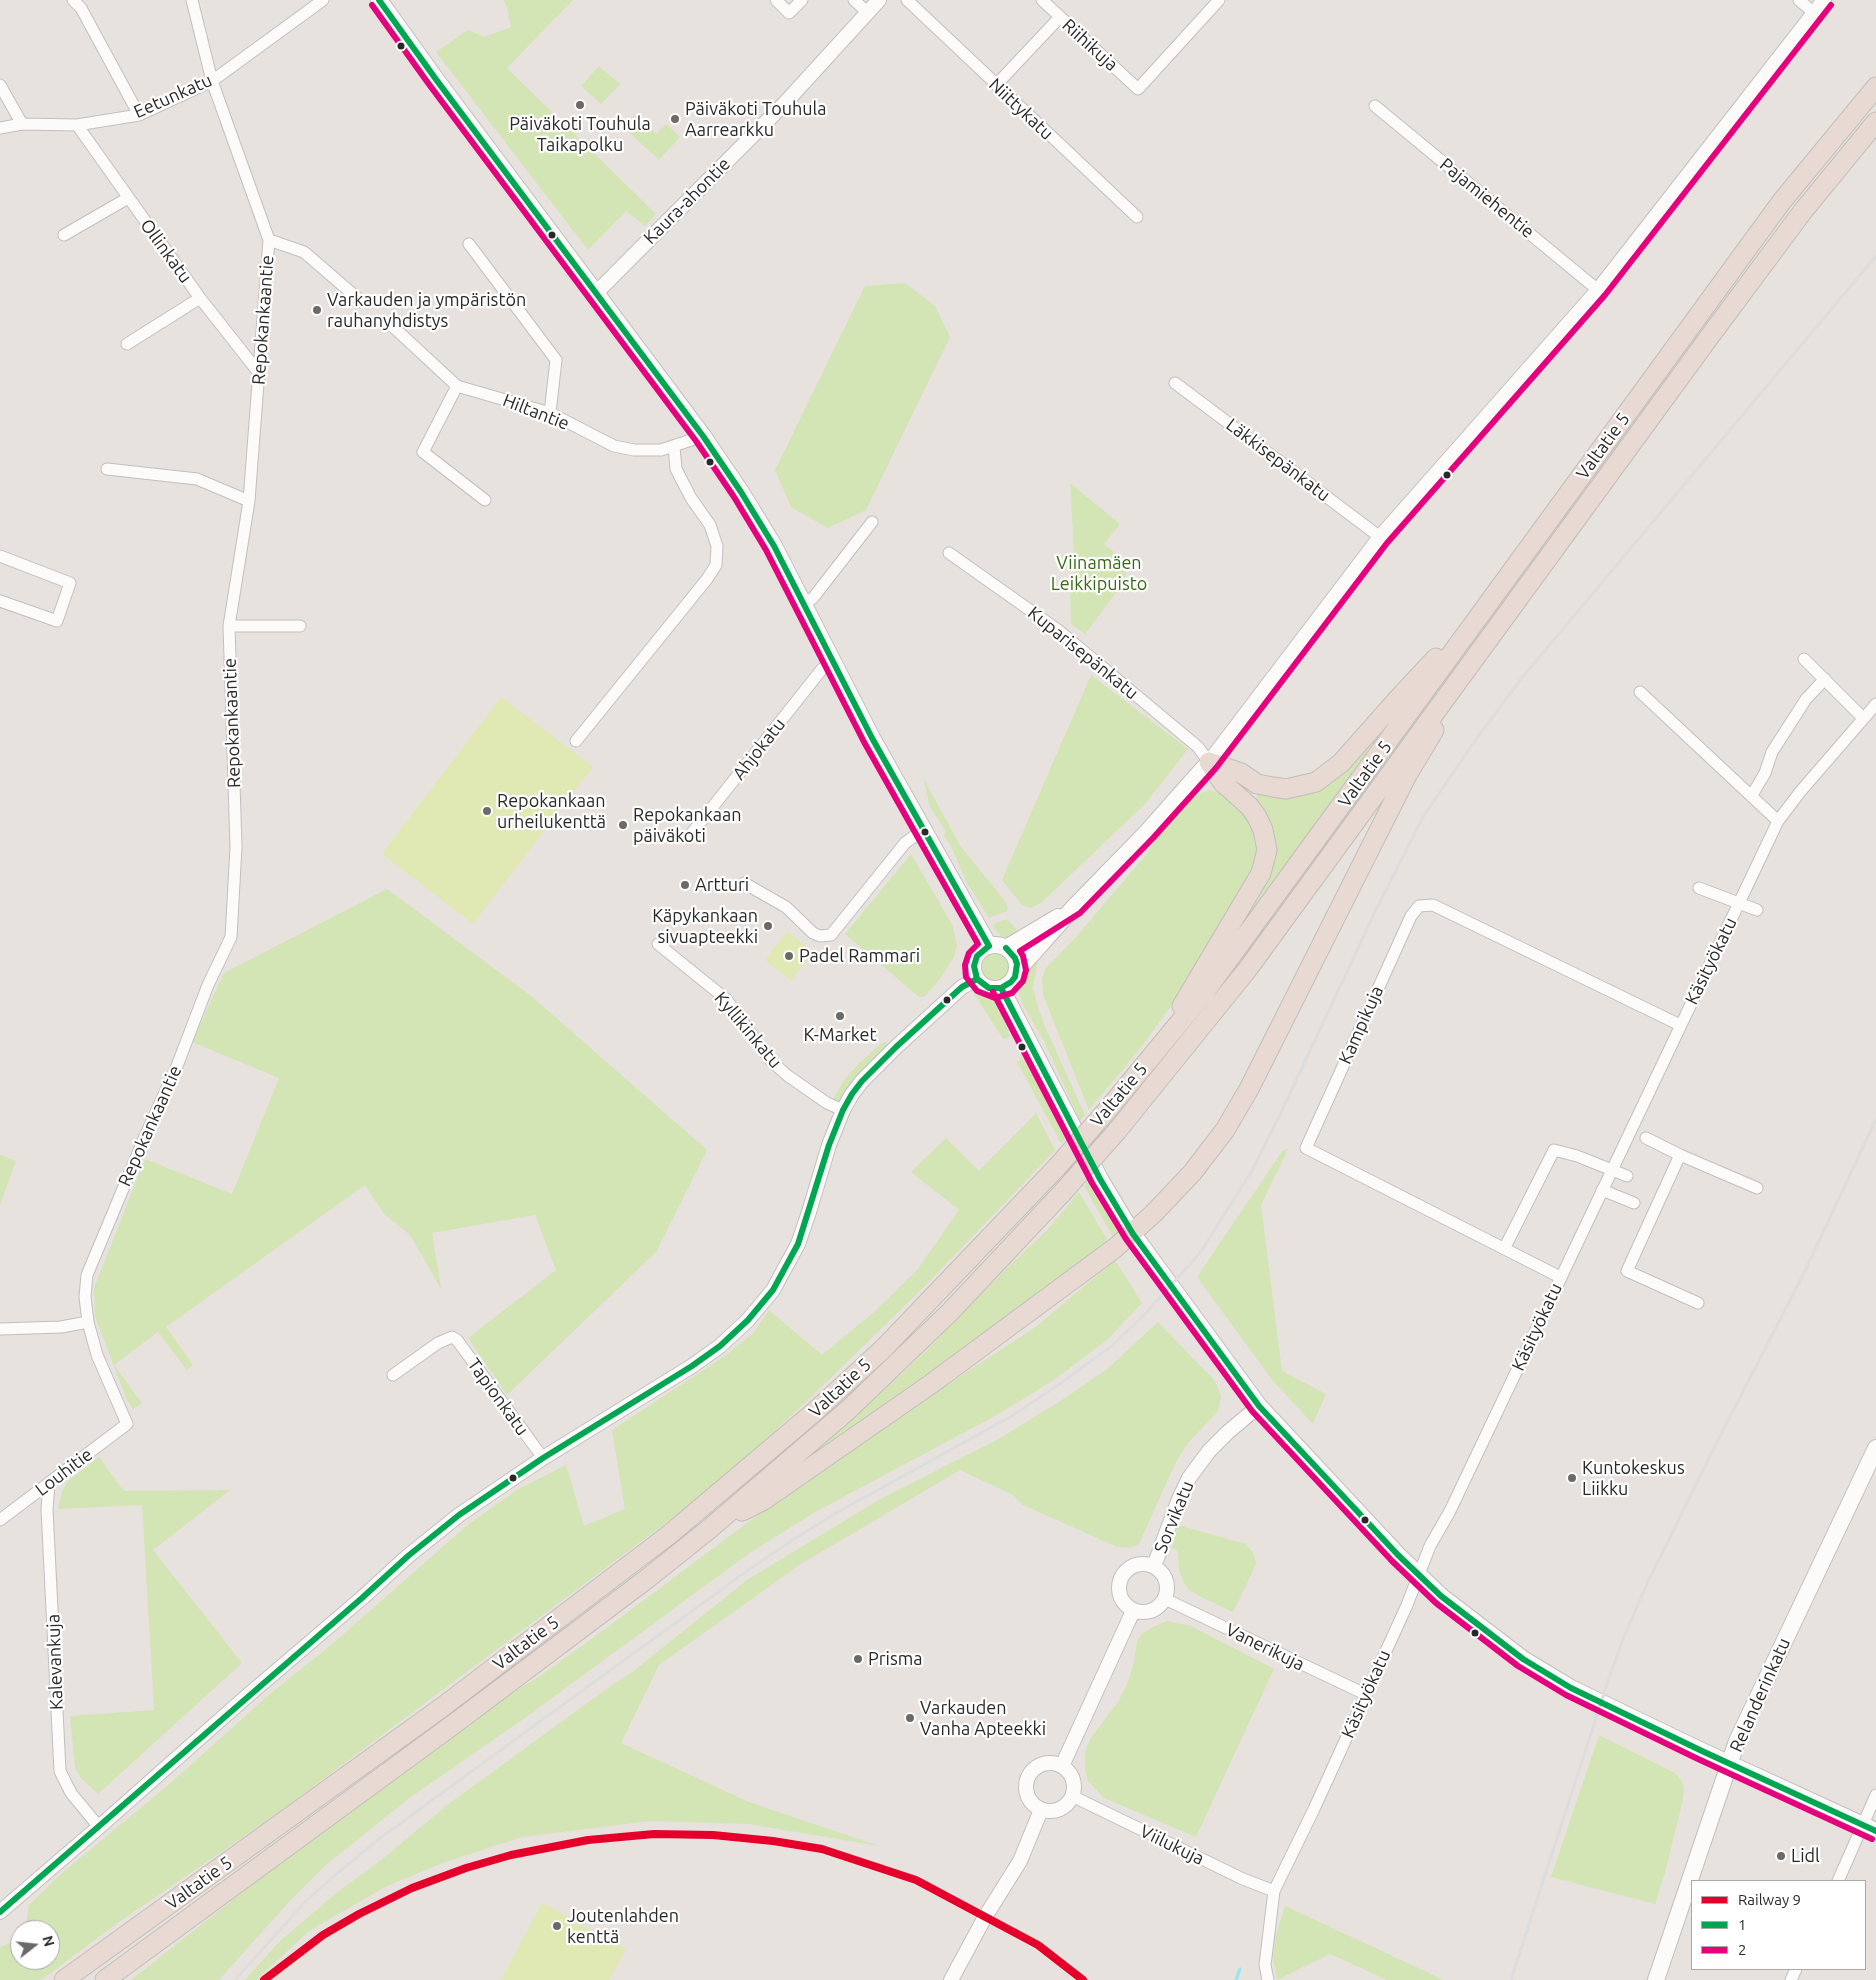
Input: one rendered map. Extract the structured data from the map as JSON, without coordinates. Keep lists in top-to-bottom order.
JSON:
{
  "streets": {
    "highway": ["Valtatie 5"],
    "main road": ["Relanderinkatu"],
    "street": [
      "Riihikuja",
      "Eetunkatu",
      "Niittykatu",
      "Pajamiehentie",
      "Kaura-ahontie",
      "Ollinkatu",
      "Repokankaantie",
      "Hiltantie",
      "Läkkisepänkatu",
      "Kuparisepänkatu",
      "Ahjokatu",
      "Käsityökatu",
      "Kampikuja",
      "Kyllikinkatu",
      "Tapionkatu",
      "Louhitie",
      "Sorvikatu",
      "Vanerikuja",
      "Kalevankuja",
      "Viilukuja"
    ]
  },
  "crossings": [
    ["Eetunkatu", "Ollinkatu"],
    ["Eetunkatu", "Repokankaantie"],
    ["Ollinkatu", "Repokankaantie"],
    ["Repokankaantie", "Louhitie"],
    ["Käsityökatu", "Kampikuja"],
    ["Käsityökatu", "Vanerikuja"],
    ["Käsityökatu", "Viilukuja"],
    ["Louhitie", "Kalevankuja"],
    ["Sorvikatu", "Vanerikuja"]
  ],
  "parks": ["Viinamäen Leikkipuisto"],
  "places": [
    "Päiväkoti Touhula Taikapolku",
    "Päiväkoti Touhula Aarrearkku",
    "Varkauden ja ympäristön rauhanyhdistys",
    "Repokankaan urheilukenttä",
    "Repokankaan päiväkoti",
    "Artturi",
    "Käpykankaan sivuapteekki",
    "Padel Rammari",
    "K-Market",
    "Kuntokeskus Liikku",
    "Prisma",
    "Varkauden Vanha Apteekki",
    "Lidl",
    "Joutenlahden kenttä"
  ],
  "lines": ["transit line 1", "transit line 2", "rail line 9"],
  "legend": ["Railway 9", "1", "2"],
  "north": "right"
}
